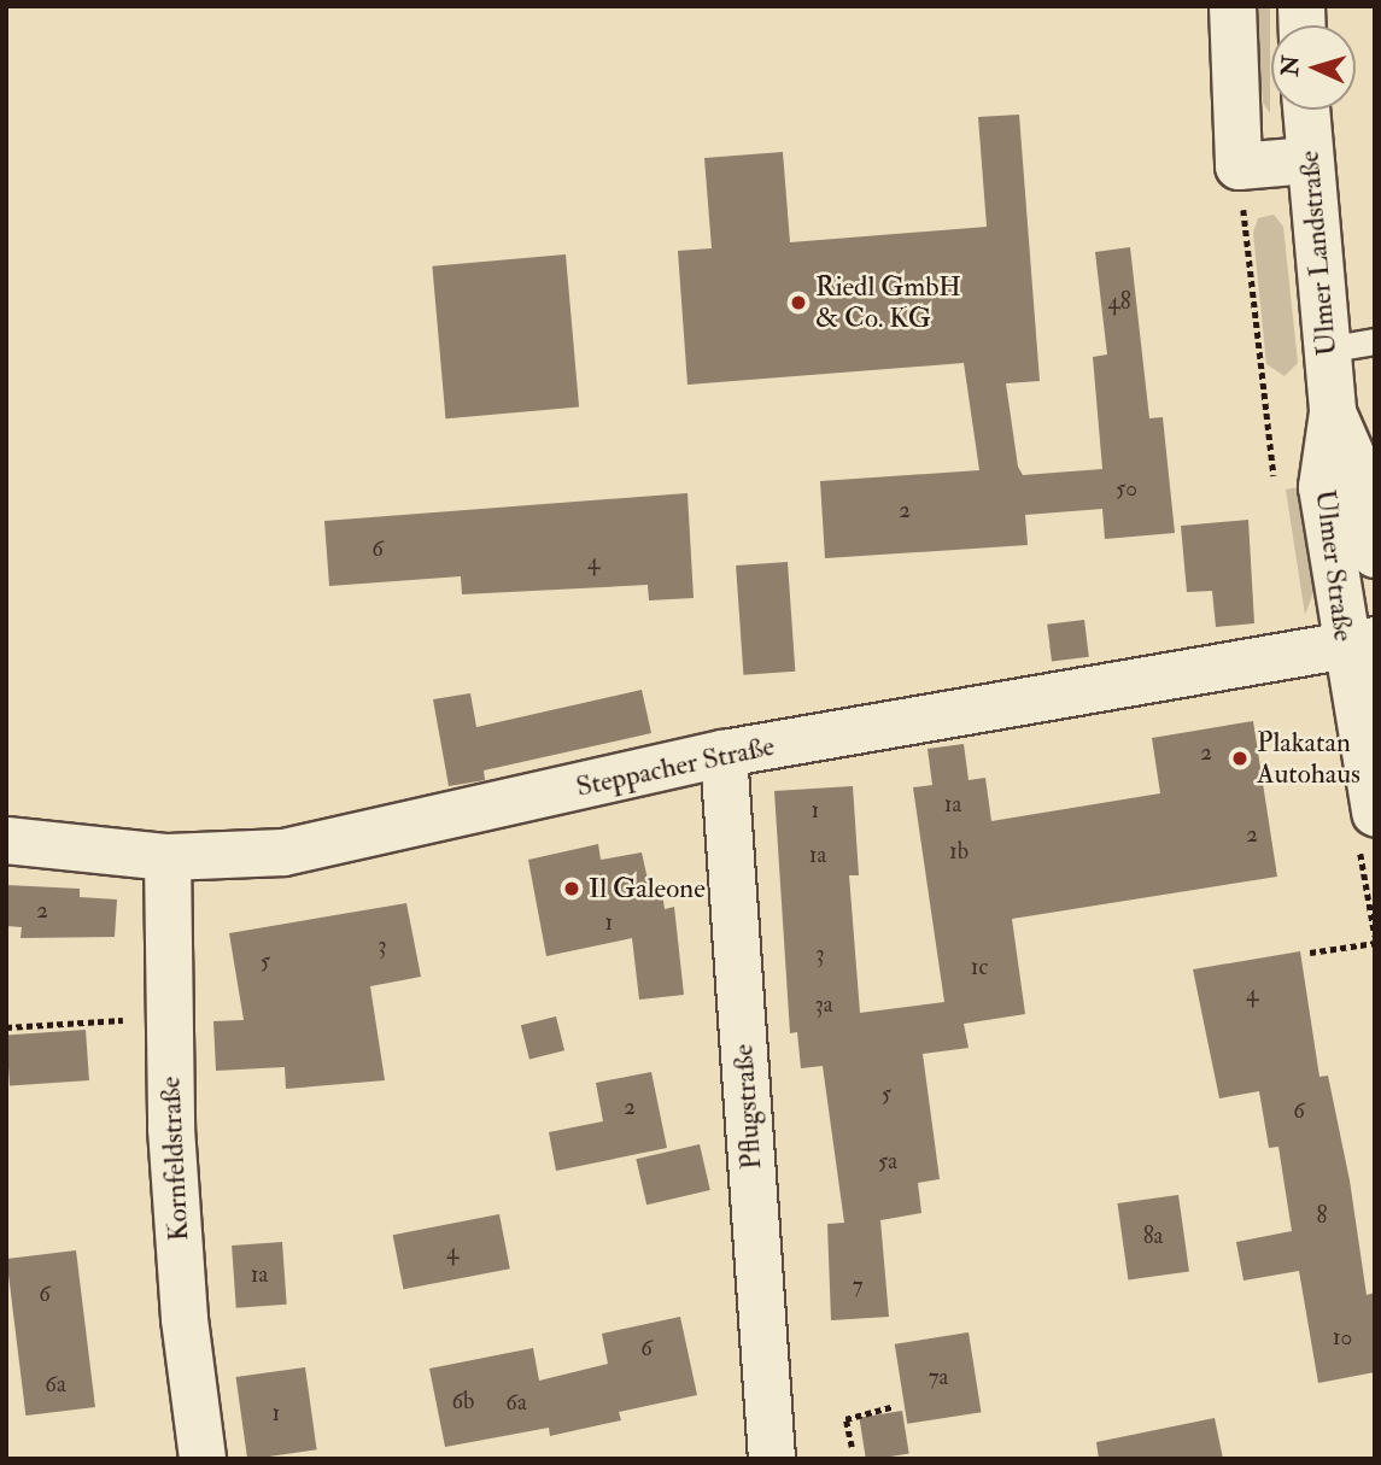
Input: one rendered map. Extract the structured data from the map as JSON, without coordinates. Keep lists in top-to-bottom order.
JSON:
{
  "streets": {
    "street": [
      "Ulmer Landstraße",
      "Ulmer Straße",
      "Steppacher Straße",
      "Pflugstraße",
      "Kornfeldstraße"
    ]
  },
  "crossings": [
    ["Ulmer Landstraße", "Ulmer Straße"],
    ["Ulmer Straße", "Steppacher Straße"],
    ["Steppacher Straße", "Pflugstraße"],
    ["Steppacher Straße", "Kornfeldstraße"]
  ],
  "places": ["Riedl GmbH & Co. KG", "Plakatan Autohaus", "Il Galeone"],
  "house_numbers": [
    "48",
    "50",
    "2",
    "6",
    "4",
    "2",
    "1a",
    "1",
    "2",
    "1b",
    "1a",
    "2",
    "1",
    "3",
    "3",
    "5",
    "1c",
    "4",
    "3a",
    "5",
    "2",
    "6",
    "5a",
    "8",
    "8a",
    "4",
    "1a",
    "7",
    "6",
    "10",
    "6",
    "7a",
    "6a",
    "6b",
    "6a",
    "1"
  ],
  "north": "left"
}
